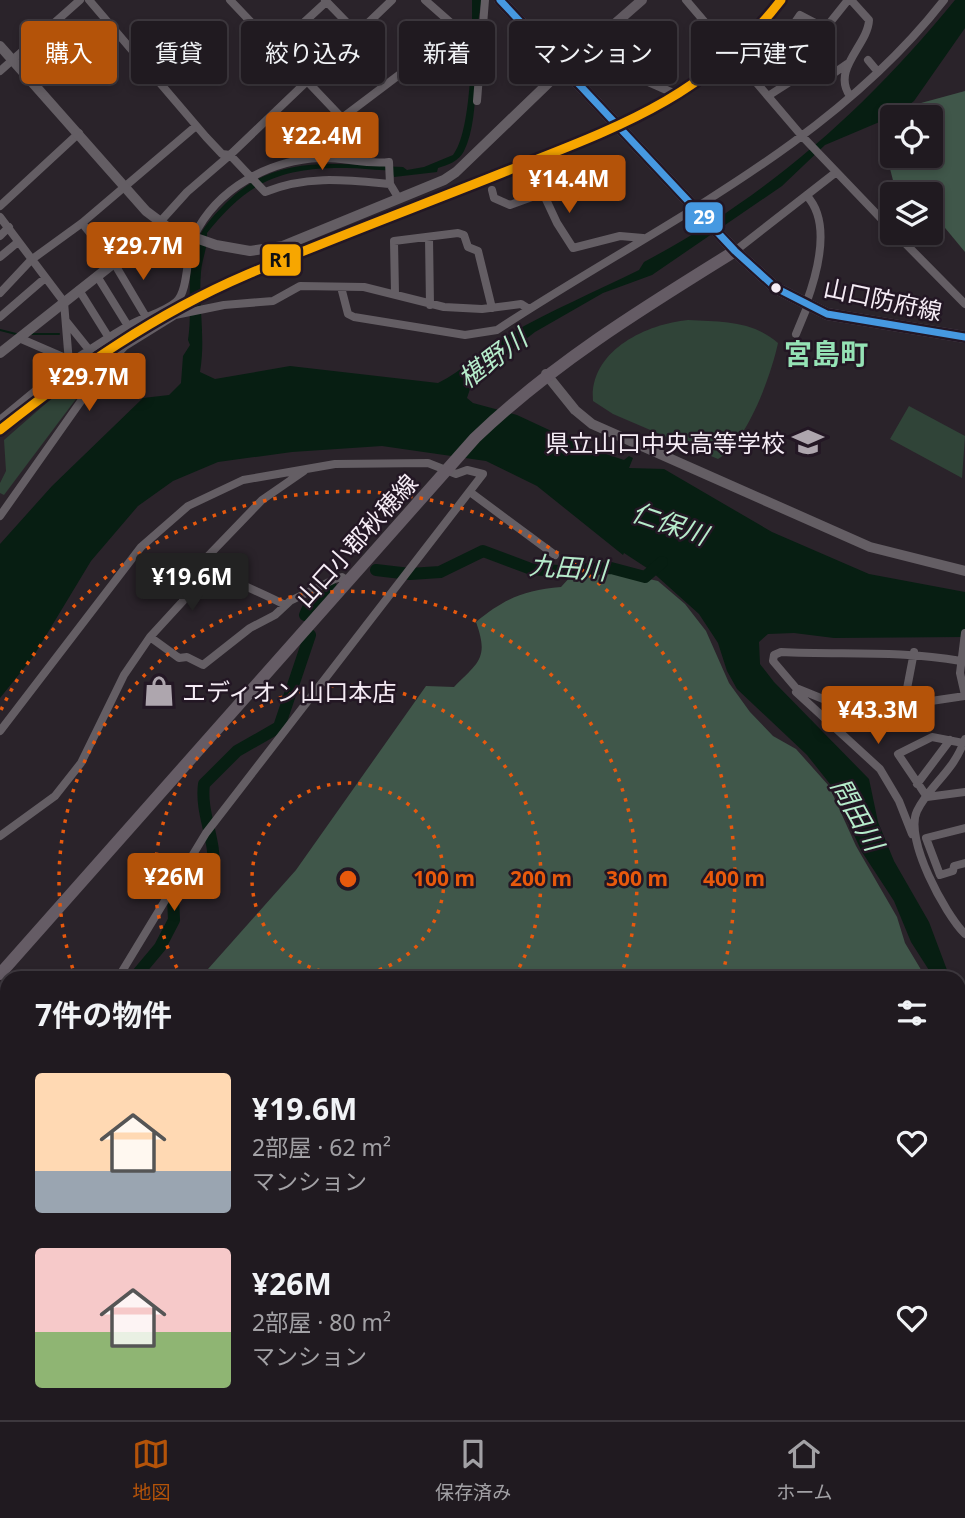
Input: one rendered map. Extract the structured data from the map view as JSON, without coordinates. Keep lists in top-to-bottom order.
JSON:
{
  "streets": {
    "main road": ["山口防府線", "山口小郡秋穂線"]
  },
  "crossings": [
    ["山口防府線", "山口小郡秋穂線"]
  ],
  "districts": ["宮島町"],
  "water": [
    "椹野川",
    "仁保川",
    "九田川",
    "問田川"
  ],
  "places": {
    "school or university": ["県立山口中央高等学校"],
    "shop": ["エディオン山口本店"]
  },
  "lines": ["transit line R1", "transit line 29"],
  "page": {
    "chip": [
      "購入",
      "賃貸",
      "絞り込み",
      "新着",
      "マンション",
      "一戸建て"
    ],
    "price": [
      "¥22.4M",
      "¥14.4M",
      "¥29.7M",
      "¥29.7M",
      "¥19.6M",
      "¥43.3M",
      "¥26M"
    ],
    "heading": "7件の物件",
    "list": [
      {
        "name": "¥19.6M",
        "note": "2部屋 · 62 m² · マンション"
      },
      {
        "name": "¥26M",
        "note": "2部屋 · 80 m² · マンション"
      }
    ],
    "tabs": ["地図", "保存済み", "ホーム"]
  },
  "rings": [
    "100 m",
    "200 m",
    "300 m",
    "400 m"
  ]
}
